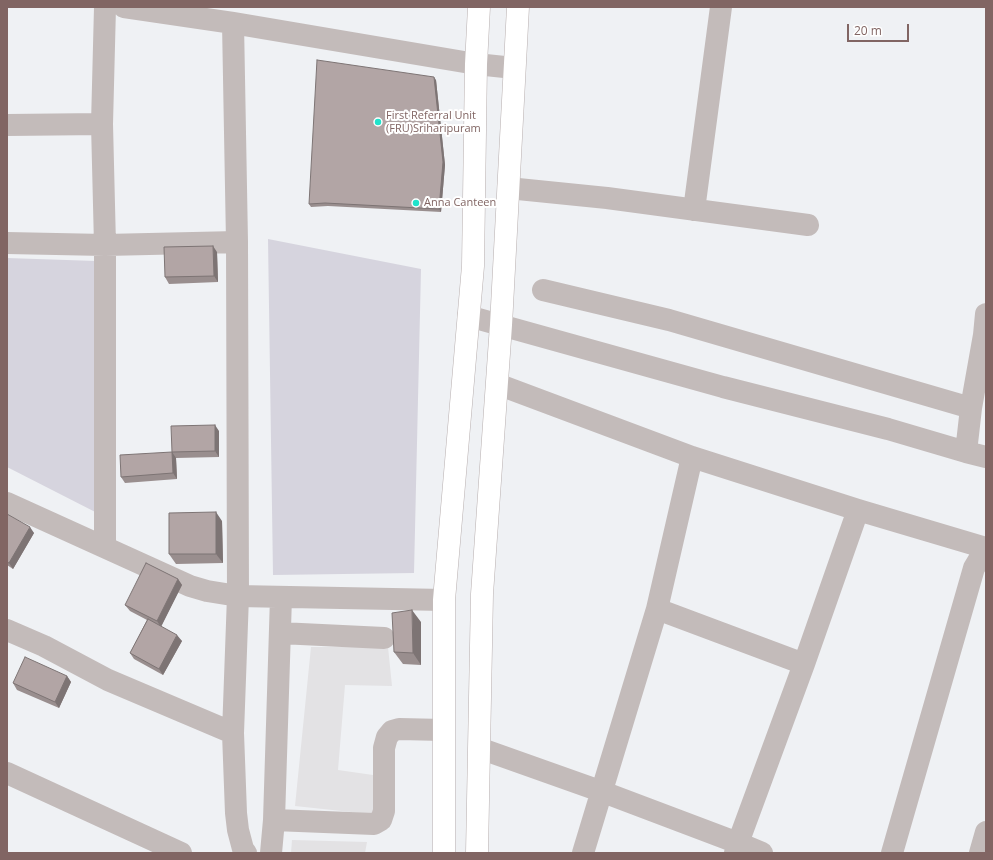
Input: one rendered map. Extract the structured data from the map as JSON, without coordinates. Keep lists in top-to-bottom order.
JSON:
{
  "places": ["First Referral Unit (FRU)Sriharipuram", "Anna Canteen"],
  "scale_bar": "20 m"
}
